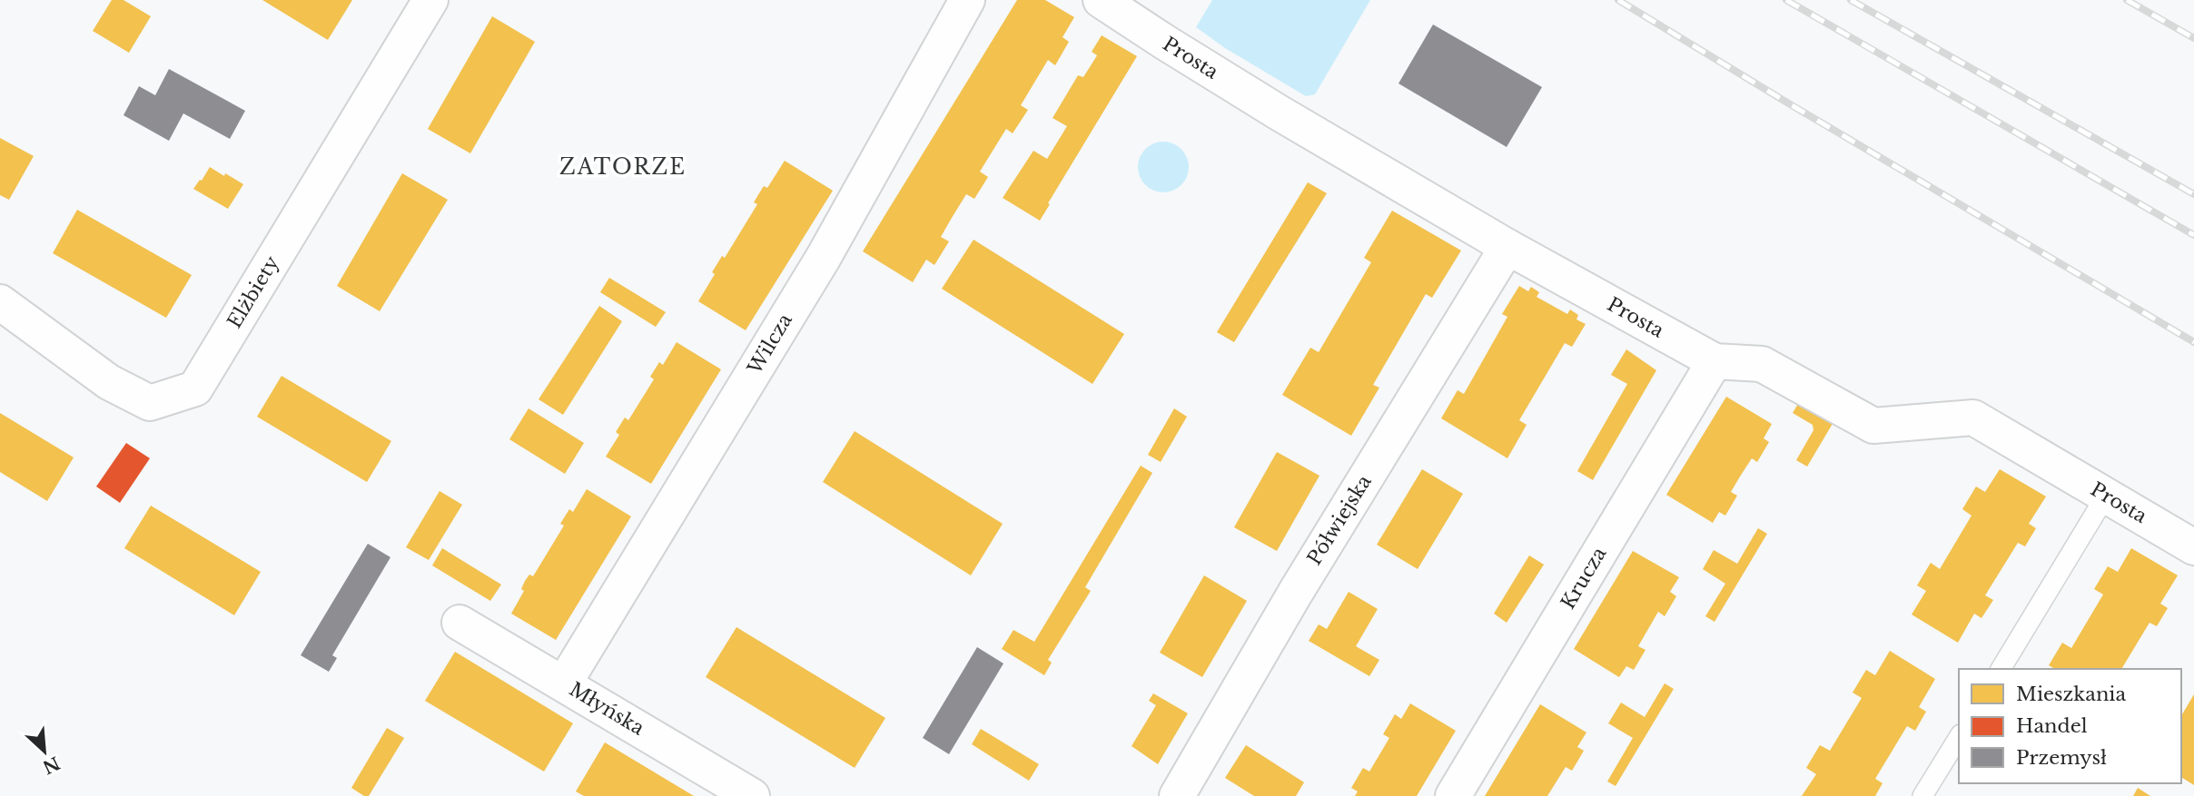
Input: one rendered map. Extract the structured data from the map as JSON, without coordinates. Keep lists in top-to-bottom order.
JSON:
{
  "streets": {
    "street": [
      "Prosta",
      "Elżbiety",
      "Wilcza",
      "Półwiejska",
      "Krucza",
      "Młyńska"
    ]
  },
  "crossings": [
    ["Prosta", "Półwiejska"],
    ["Prosta", "Krucza"],
    ["Wilcza", "Młyńska"]
  ],
  "districts": ["ZATORZE"],
  "legend": ["Mieszkania", "Handel", "Przemysł"],
  "north": "bottom right"
}
